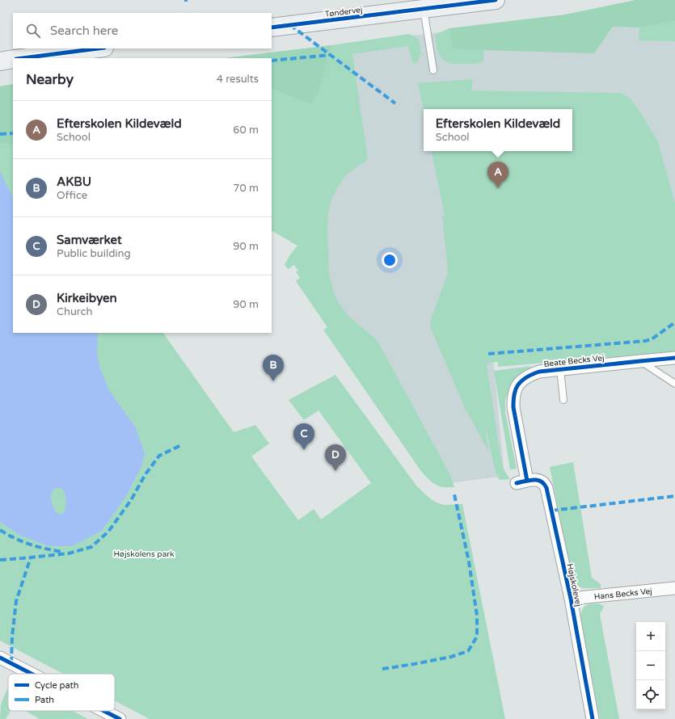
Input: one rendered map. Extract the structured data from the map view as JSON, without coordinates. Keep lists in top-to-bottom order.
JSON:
{
  "streets": {
    "street": [
      "Tøndervej",
      "Beate Becks Vej",
      "Højskolevej",
      "Hans Becks Vej"
    ]
  },
  "crossings": [
    ["Beate Becks Vej", "Højskolevej"],
    ["Højskolevej", "Hans Becks Vej"]
  ],
  "parks": ["Højskolens park"],
  "legend": ["Cycle path", "Path"],
  "page": {
    "search": "Search here",
    "heading": ["Nearby", "4 results"],
    "list": [
      {
        "mark": "A",
        "name": "Efterskolen Kildevæld",
        "note": "School",
        "value": "60 m"
      },
      {
        "mark": "B",
        "name": "AKBU",
        "note": "Office",
        "value": "70 m"
      },
      {
        "mark": "C",
        "name": "Samværket",
        "note": "Public building",
        "value": "90 m"
      },
      {
        "mark": "D",
        "name": "Kirkeibyen",
        "note": "Church",
        "value": "90 m"
      }
    ],
    "popup": ["Efterskolen Kildevæld", "School"],
    "pins": [
      "A",
      "B",
      "C",
      "D"
    ],
    "map_buttons": ["+", "−"]
  }
}
